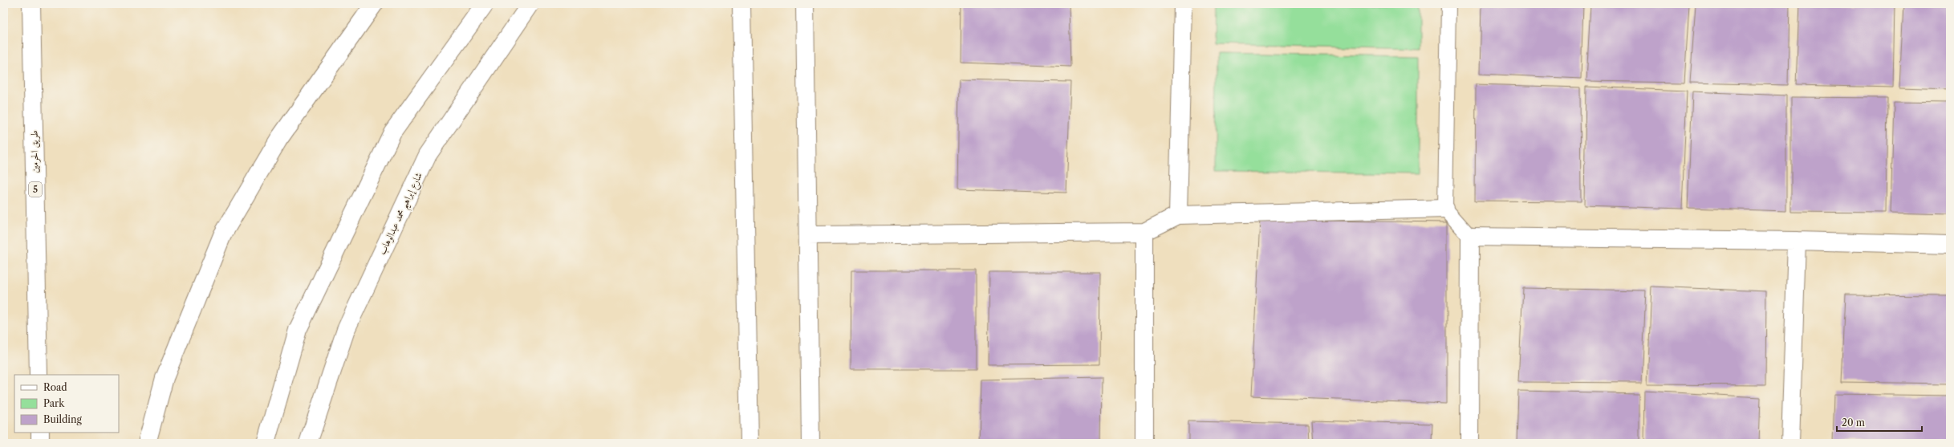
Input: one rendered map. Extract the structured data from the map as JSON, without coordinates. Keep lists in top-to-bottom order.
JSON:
{
  "streets": {
    "main road": ["طريق الحرمين", "5", "شارع إبراهيم محمد عبدالوهاب"]
  },
  "legend": ["Road", "Park", "Building"],
  "scale_bar": "20 m"
}
